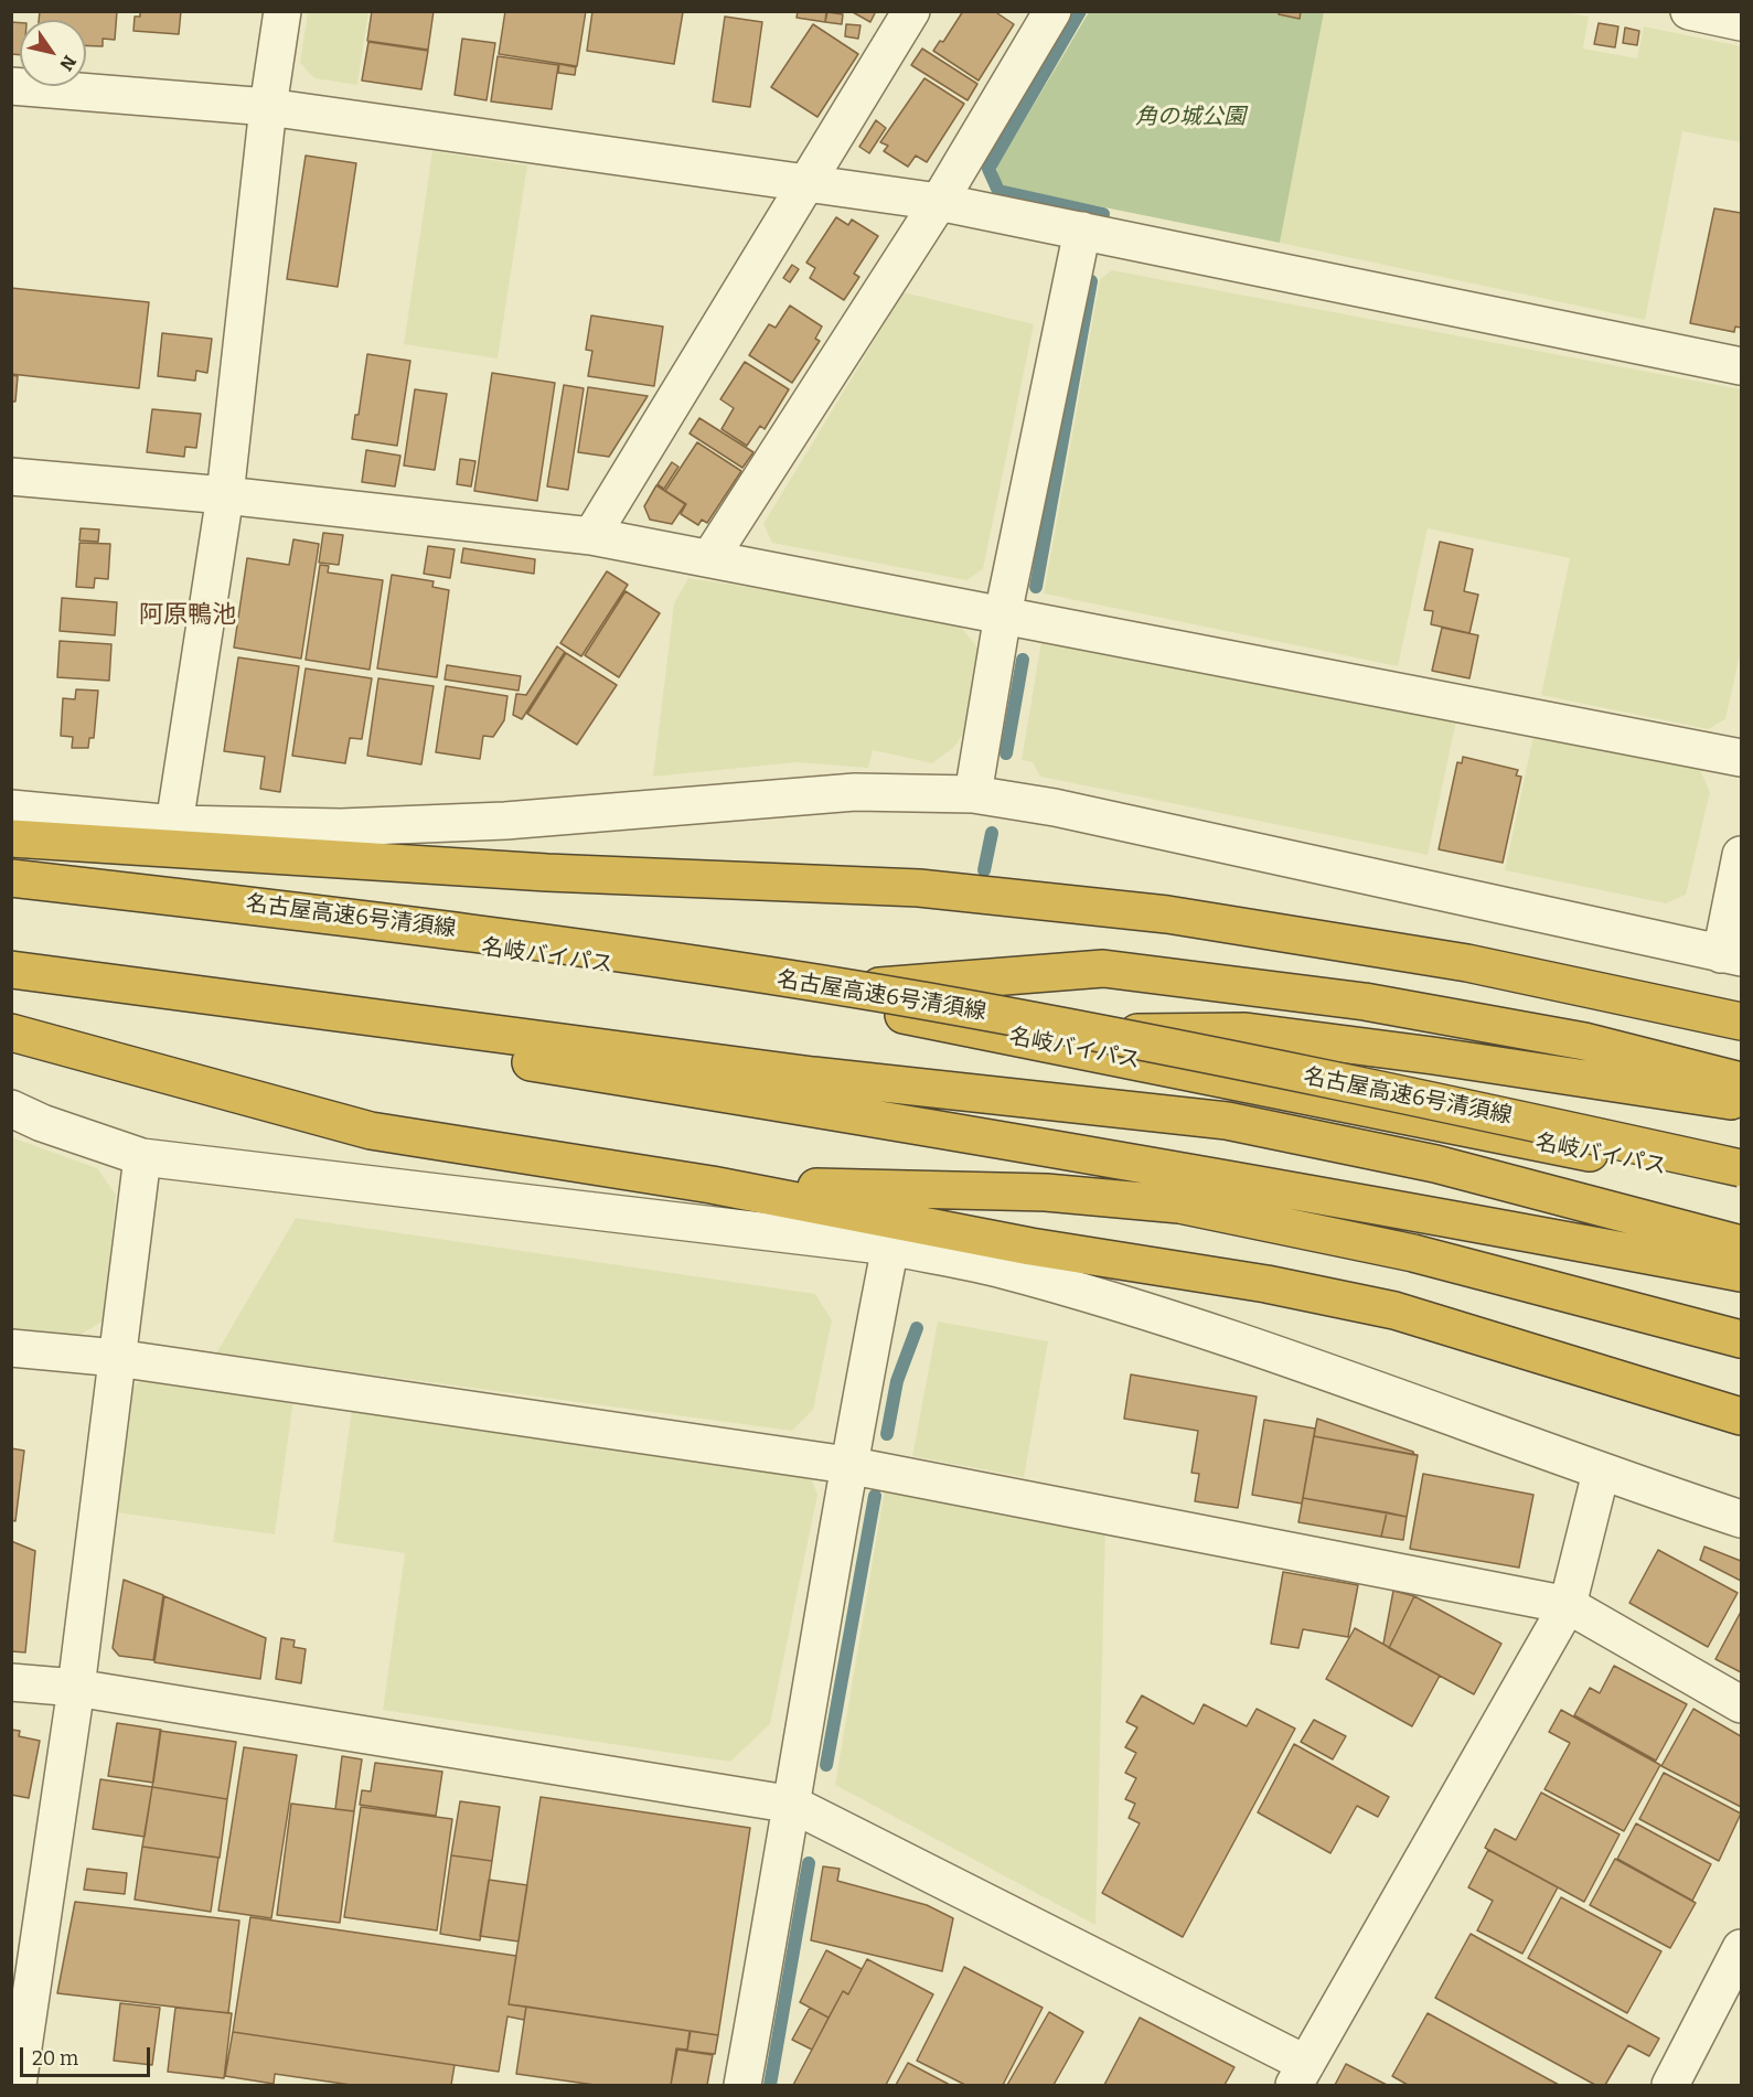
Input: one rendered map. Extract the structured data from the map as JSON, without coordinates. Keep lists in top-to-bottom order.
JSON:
{
  "streets": {
    "highway": ["名古屋高速6号清須線", "名岐バイパス"]
  },
  "crossings": [
    ["名古屋高速6号清須線", "名岐バイパス"]
  ],
  "districts": ["阿原鴨池"],
  "parks": ["角の城公園"],
  "scale_bar": "20 m",
  "north": "bottom right"
}
